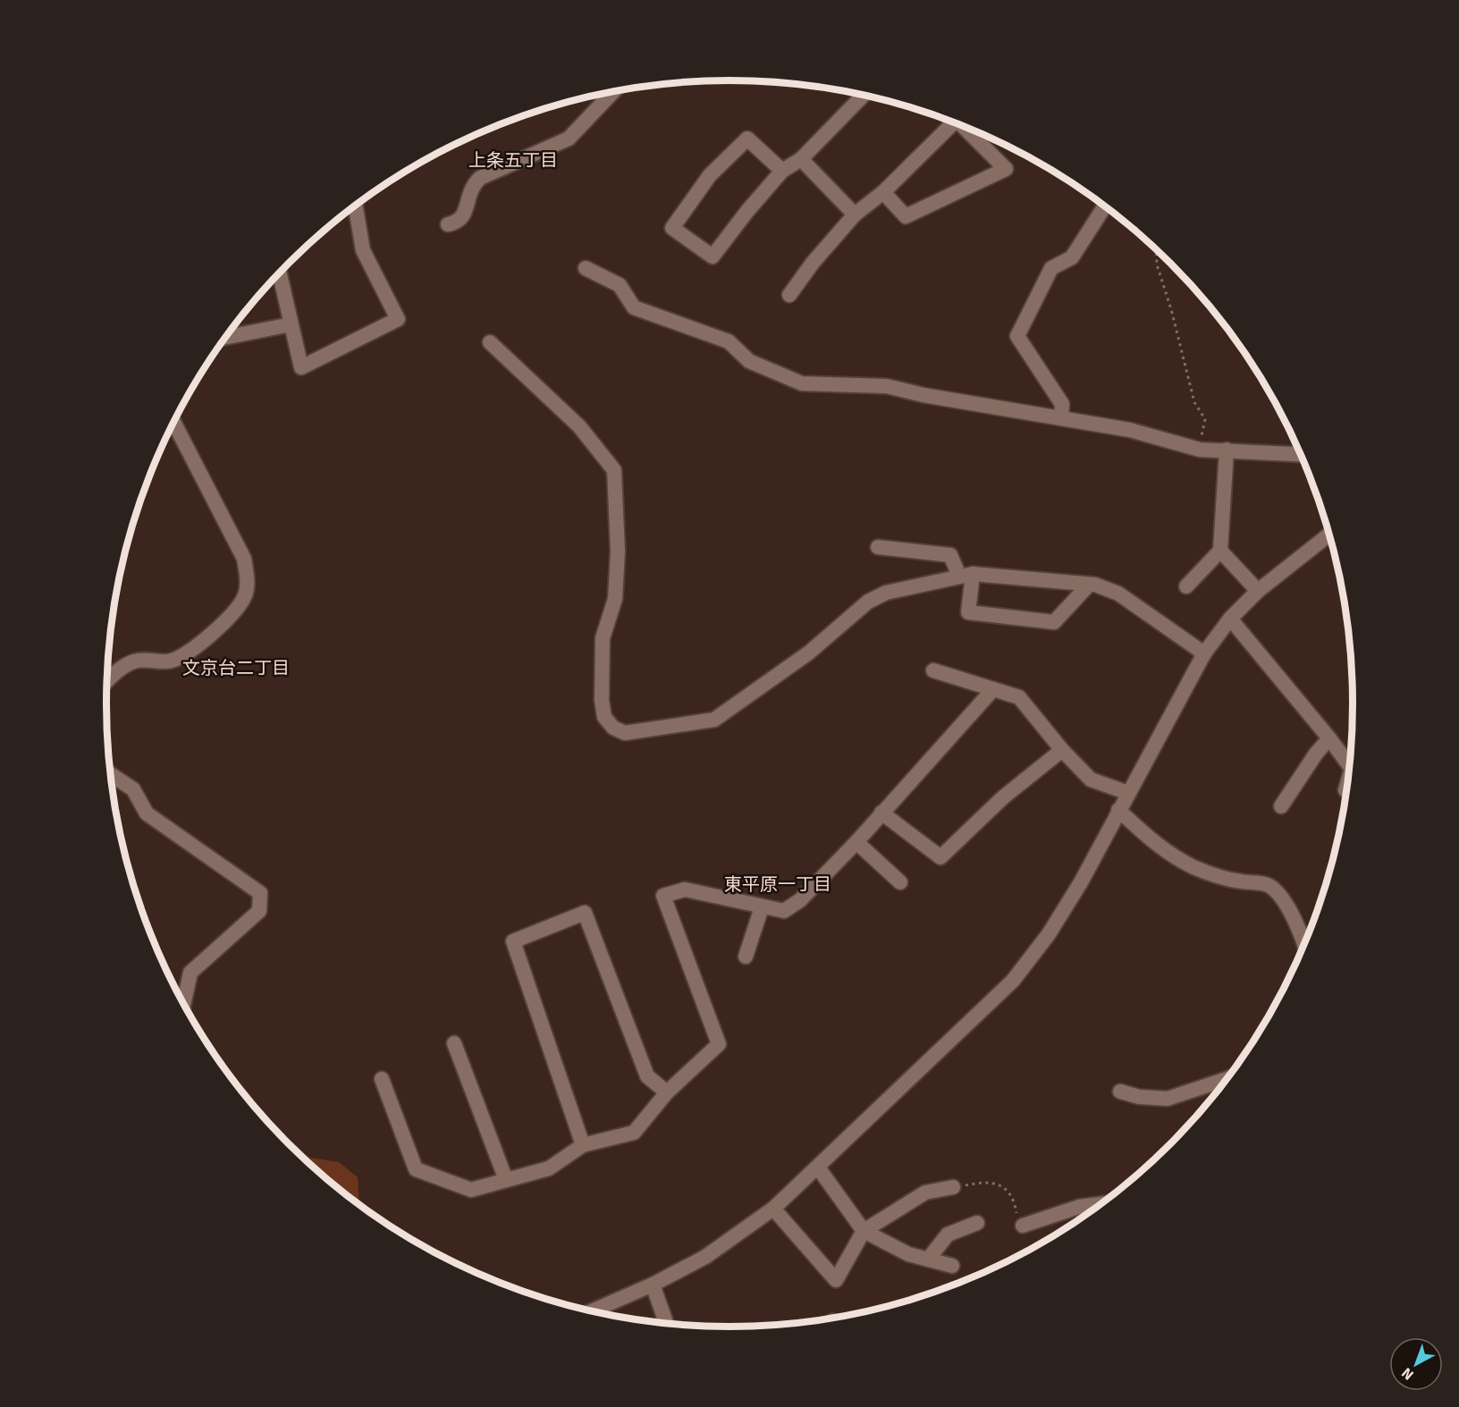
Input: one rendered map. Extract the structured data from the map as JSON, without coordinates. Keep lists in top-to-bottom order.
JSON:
{
  "districts": ["上条五丁目", "文京台二丁目", "東平原一丁目"],
  "north": "bottom left"
}
